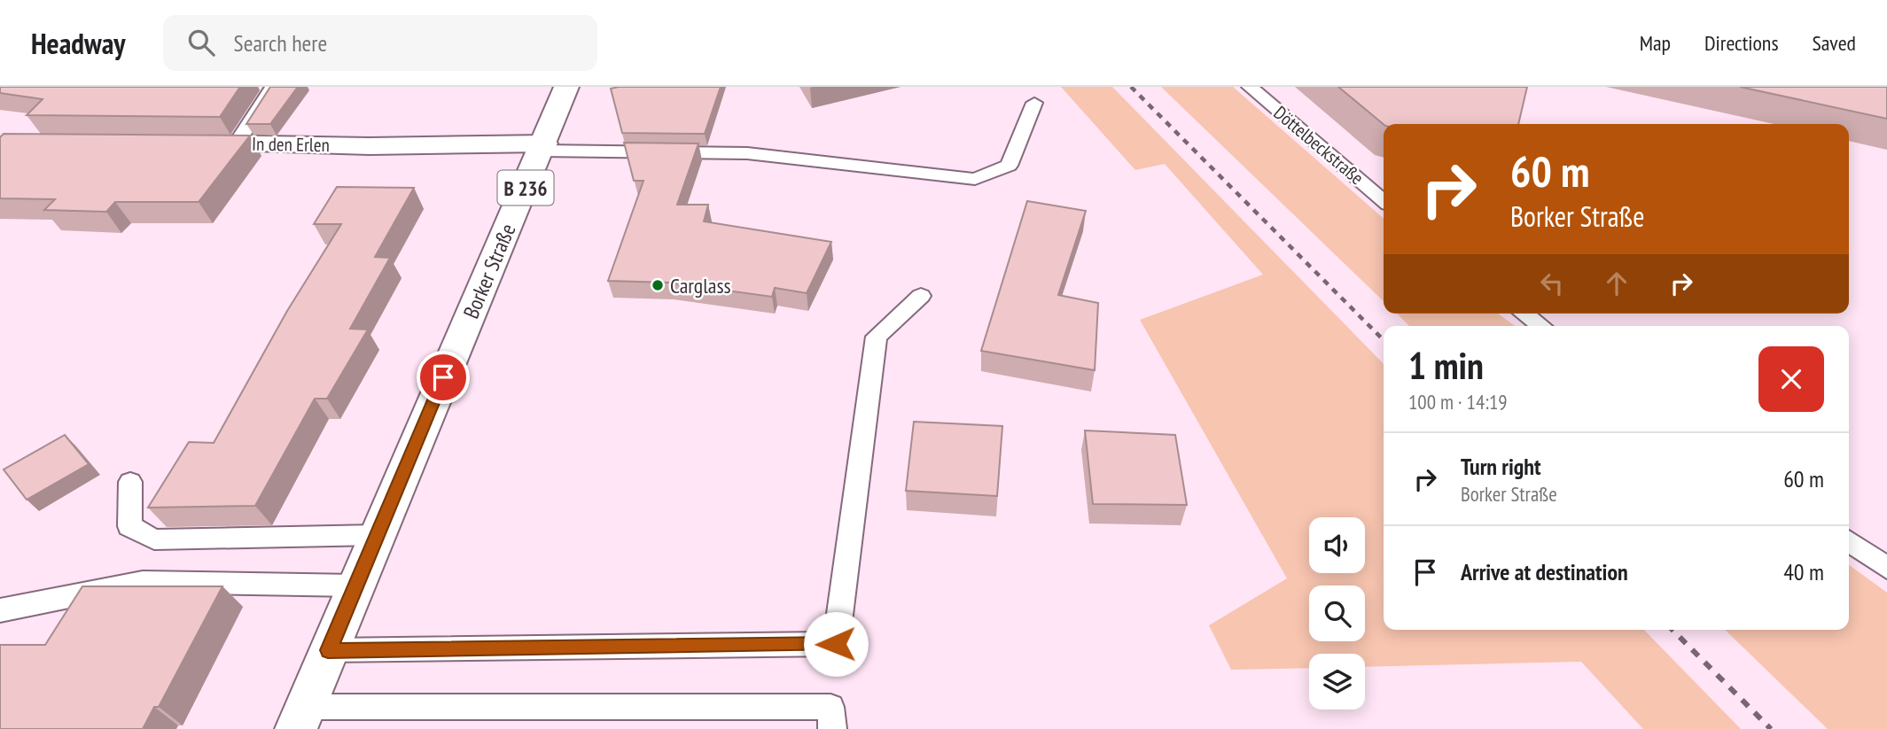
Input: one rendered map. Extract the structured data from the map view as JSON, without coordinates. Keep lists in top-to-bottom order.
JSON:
{
  "streets": {
    "main road": ["In den Erlen", "B 236", "Borker Straße"],
    "lane": ["Döttelbeckstraße"]
  },
  "crossings": [
    ["In den Erlen", "Borker Straße"]
  ],
  "places": ["Carglass"],
  "page": {
    "header": "Headway",
    "search": "Search here",
    "nav": ["Map", "Directions", "Saved"],
    "turn": ["60 m", "Borker Straße"],
    "heading": ["1 min", "100 m · 14:19"],
    "list": [
      {
        "name": "Turn right",
        "note": "Borker Straße",
        "value": "60 m"
      },
      {
        "name": "Arrive at destination",
        "value": "40 m"
      }
    ]
  }
}
